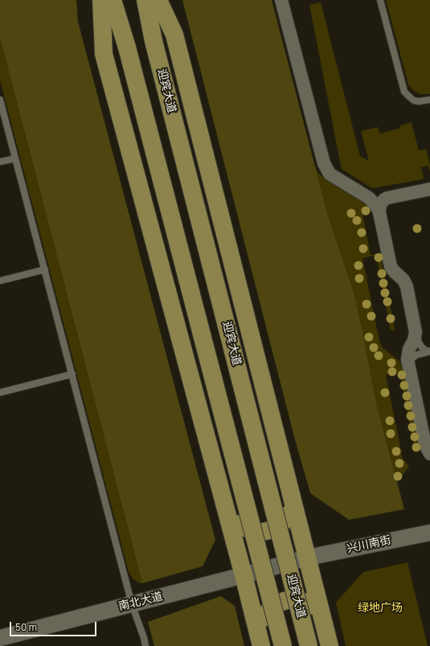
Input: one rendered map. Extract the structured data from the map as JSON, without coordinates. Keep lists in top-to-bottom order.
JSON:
{
  "streets": {
    "main road": ["迎宾大道"],
    "street": ["兴川南街", "南北大道"]
  },
  "crossings": [
    ["兴川南街", "南北大道"]
  ],
  "parks": ["绿地广场"],
  "scale_bar": "50 m"
}
